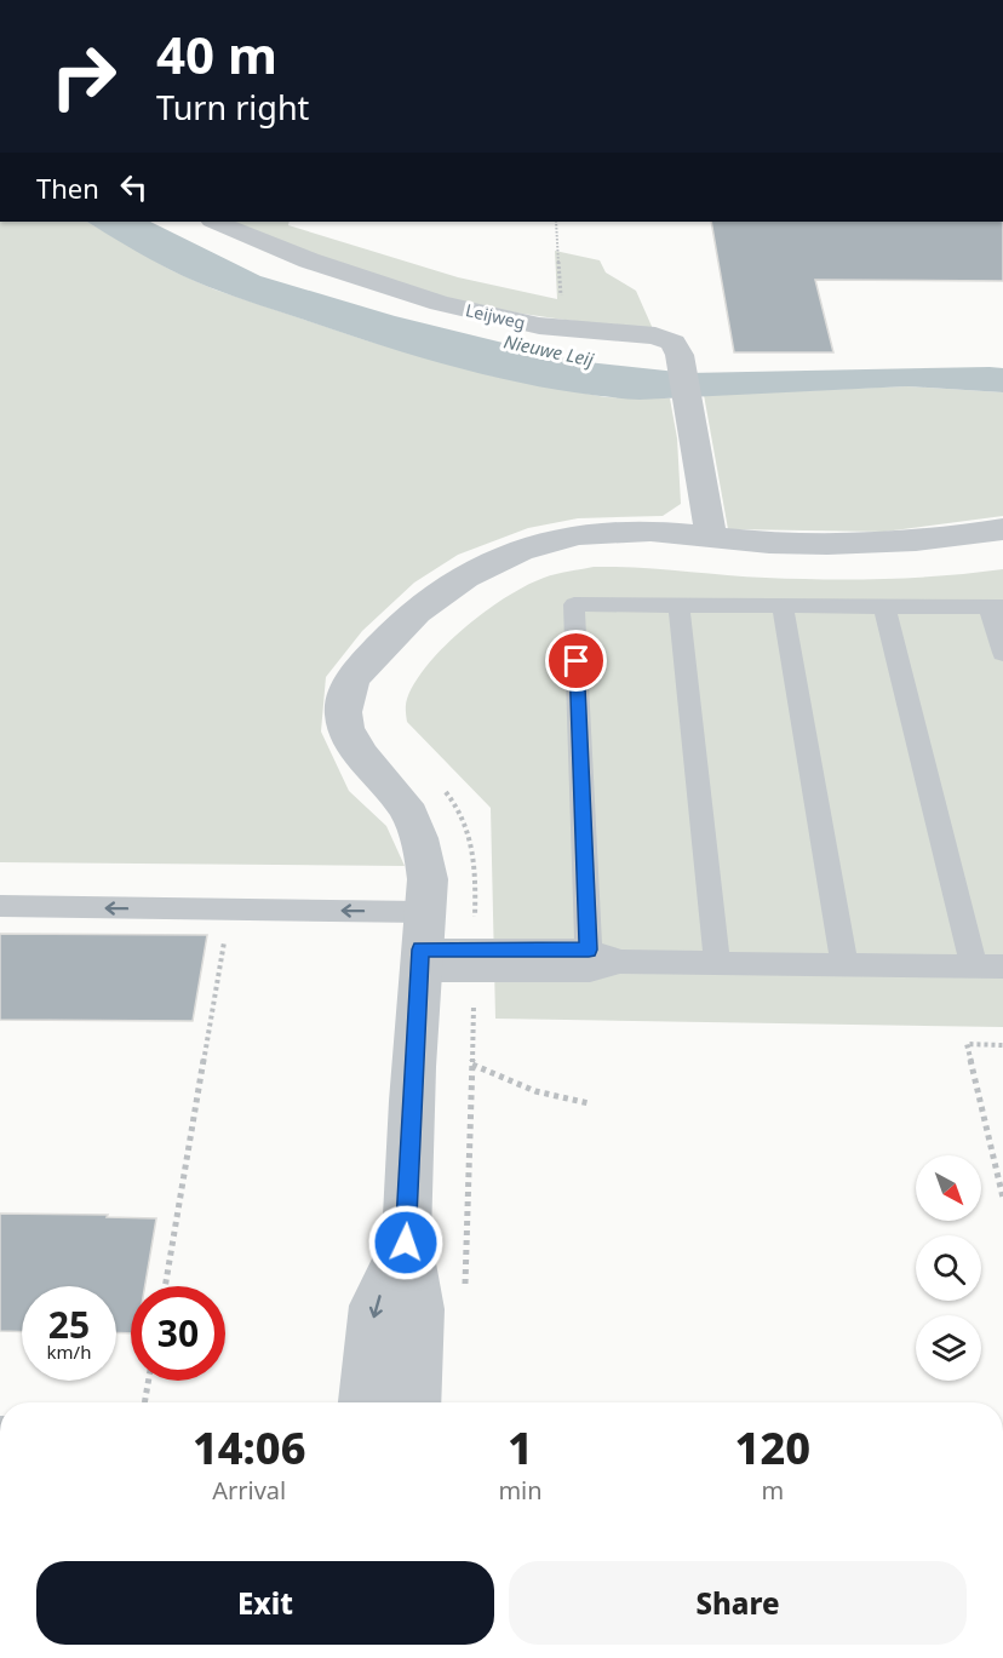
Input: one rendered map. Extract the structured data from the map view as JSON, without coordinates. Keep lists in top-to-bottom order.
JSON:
{
  "streets": {
    "street": ["Leijweg"]
  },
  "water": ["Nieuwe Leij"],
  "north": "bottom right",
  "page": {
    "turn": ["40 m", "Turn right"],
    "then": "Then",
    "speed": "25 km/h",
    "limit": "30",
    "eta": [
      "14:06",
      "Arrival",
      "1",
      "min",
      "120",
      "m"
    ],
    "buttons": ["Exit", "Share"]
  }
}
